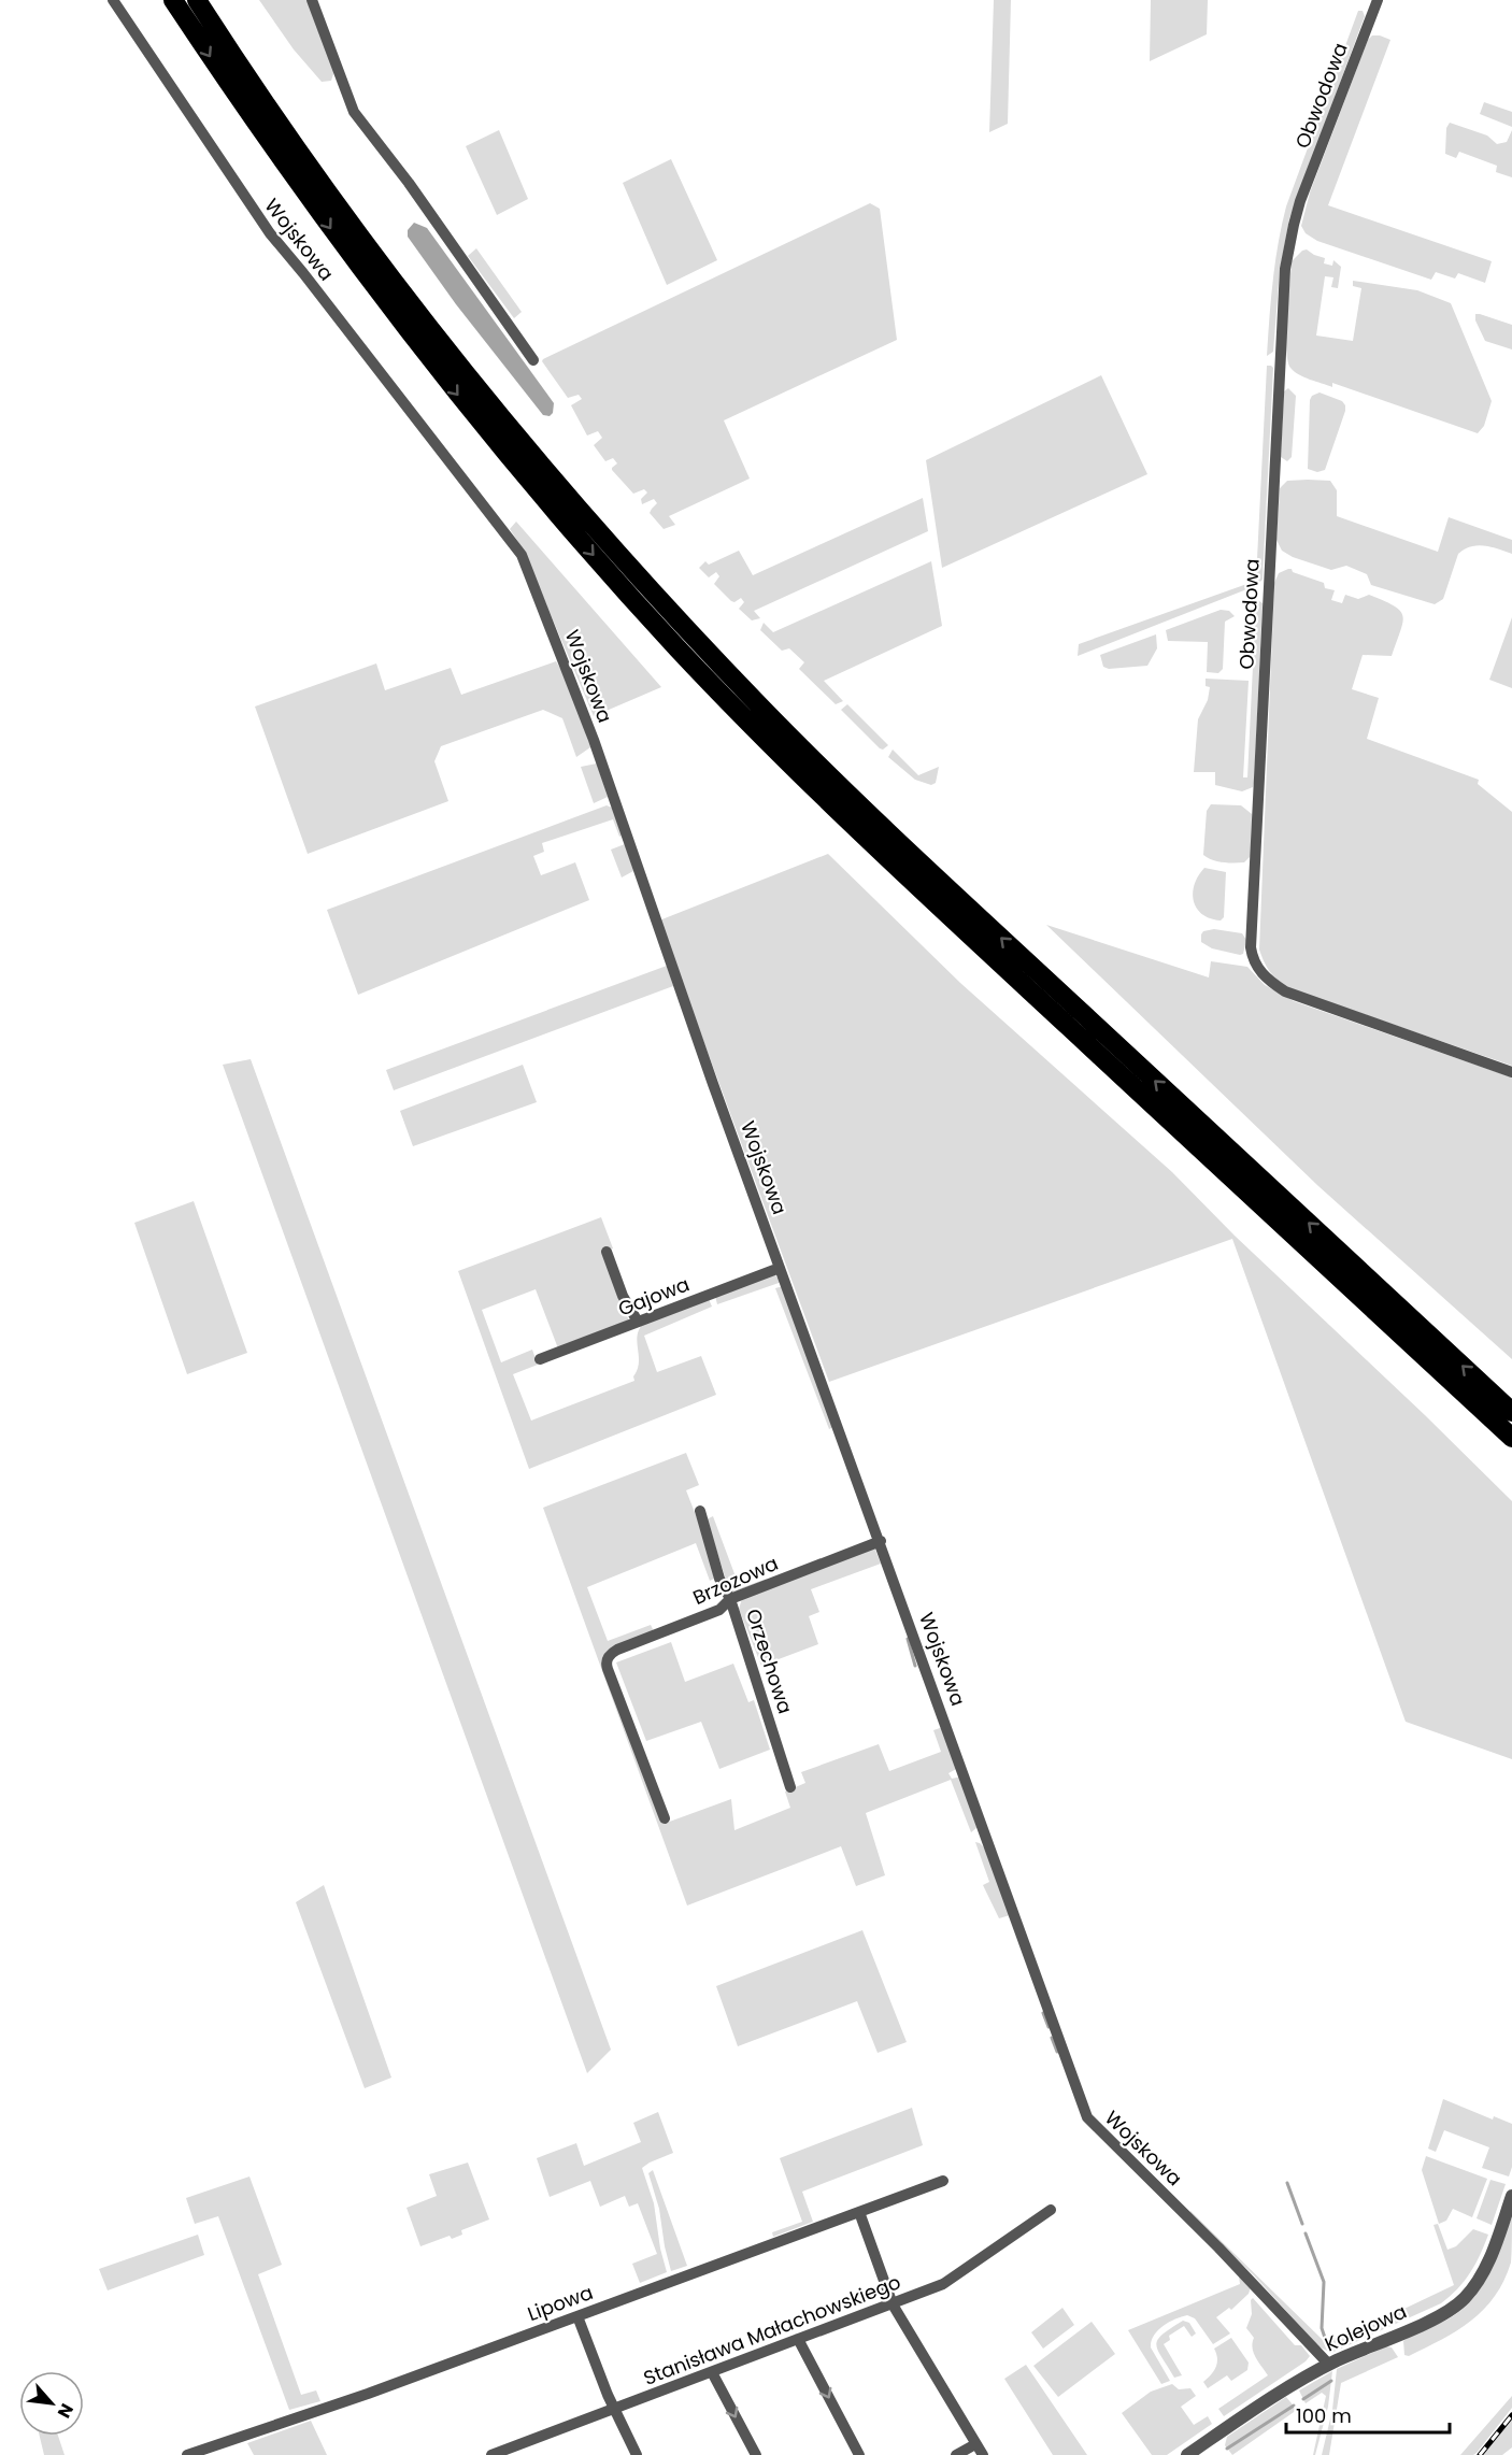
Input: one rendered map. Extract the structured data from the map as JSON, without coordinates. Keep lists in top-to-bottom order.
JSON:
{
  "streets": {
    "street": [
      "Obwodowa",
      "Wojskowa",
      "Gajowa",
      "Brzozowa",
      "Orzechowa",
      "Lipowa",
      "Kolejowa",
      "Stanisława Małachowskiego"
    ]
  },
  "crossings": [
    ["Wojskowa", "Gajowa"],
    ["Wojskowa", "Brzozowa"],
    ["Wojskowa", "Kolejowa"],
    ["Brzozowa", "Orzechowa"]
  ],
  "scale_bar": "100 m",
  "north": "bottom right"
}
